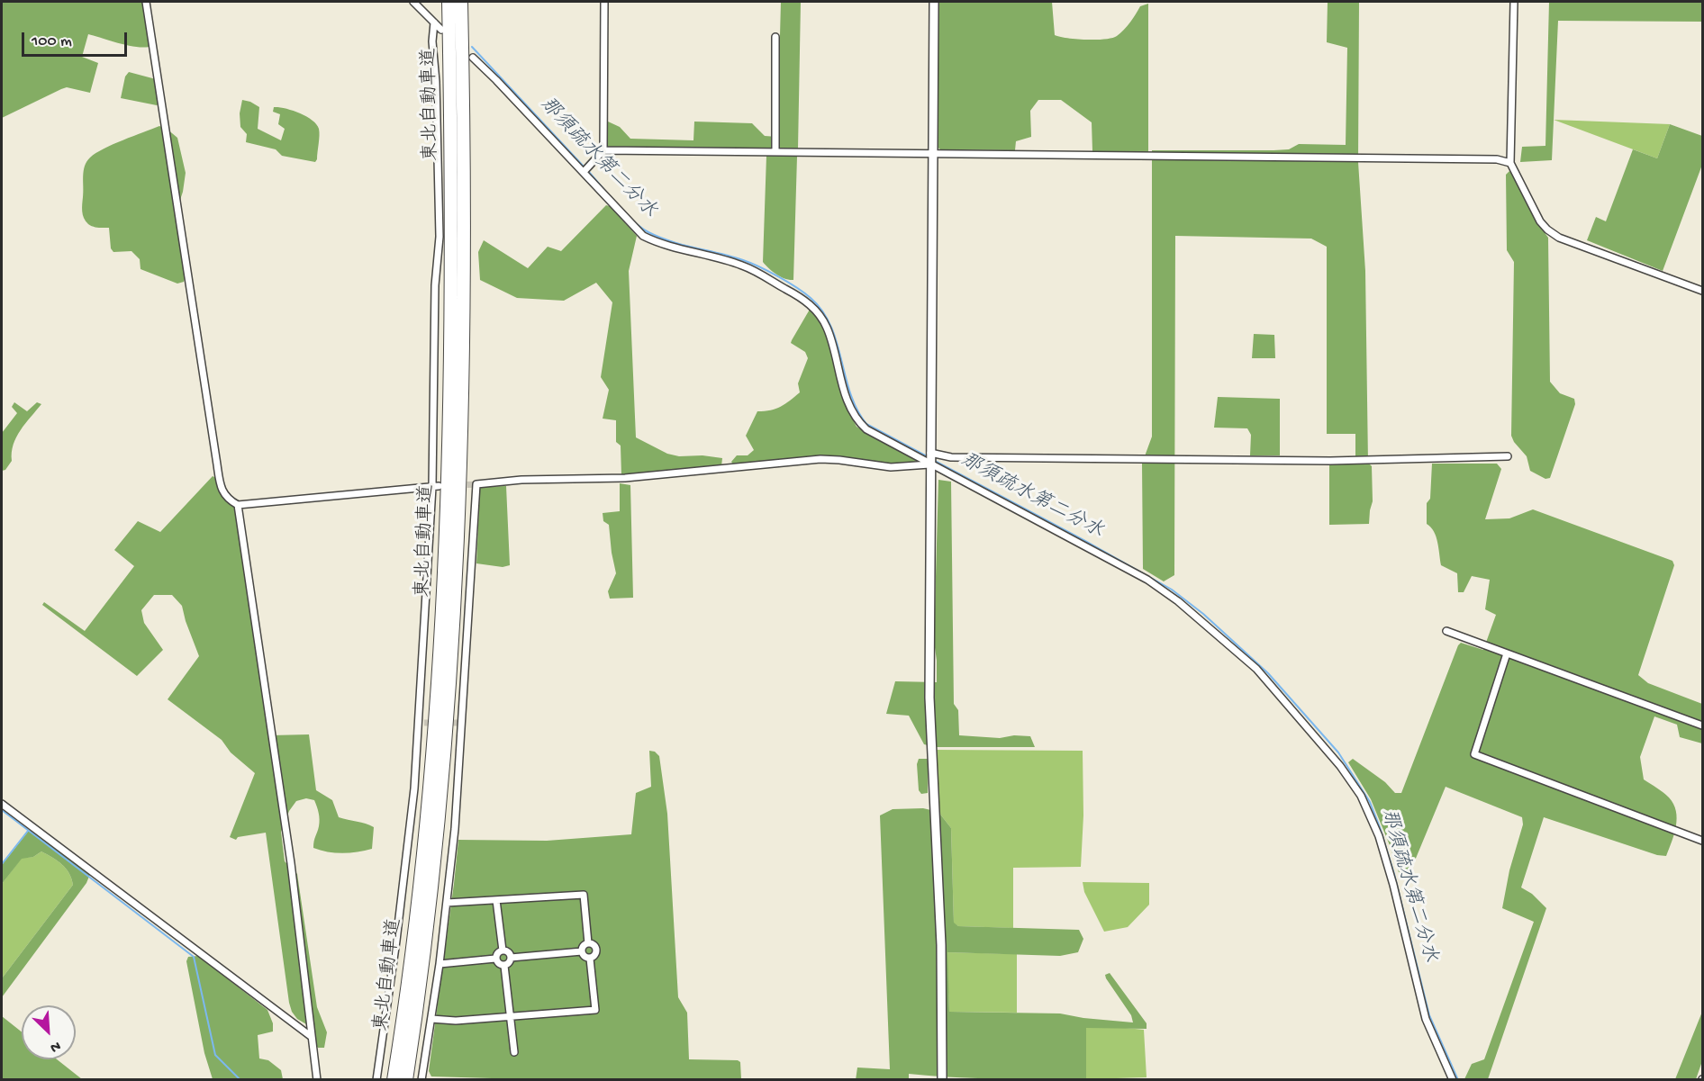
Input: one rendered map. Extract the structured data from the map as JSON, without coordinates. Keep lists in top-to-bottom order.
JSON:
{
  "streets": {
    "highway": ["東北自動車道"]
  },
  "water": ["那須疏水第二分水"],
  "scale_bar": "100 m",
  "north": "bottom right"
}
